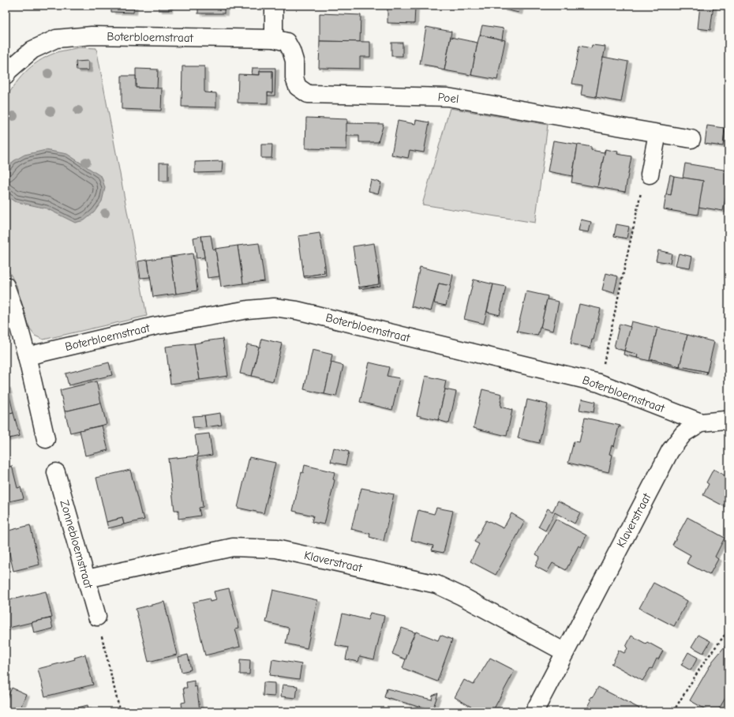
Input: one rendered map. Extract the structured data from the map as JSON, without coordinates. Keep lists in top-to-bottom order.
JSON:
{
  "streets": {
    "street": [
      "Boterbloemstraat",
      "Poel",
      "Klaverstraat",
      "Zonnebloemstraat"
    ]
  },
  "crossings": [
    ["Boterbloemstraat", "Poel"],
    ["Boterbloemstraat", "Klaverstraat"],
    ["Klaverstraat", "Zonnebloemstraat"]
  ]
}
